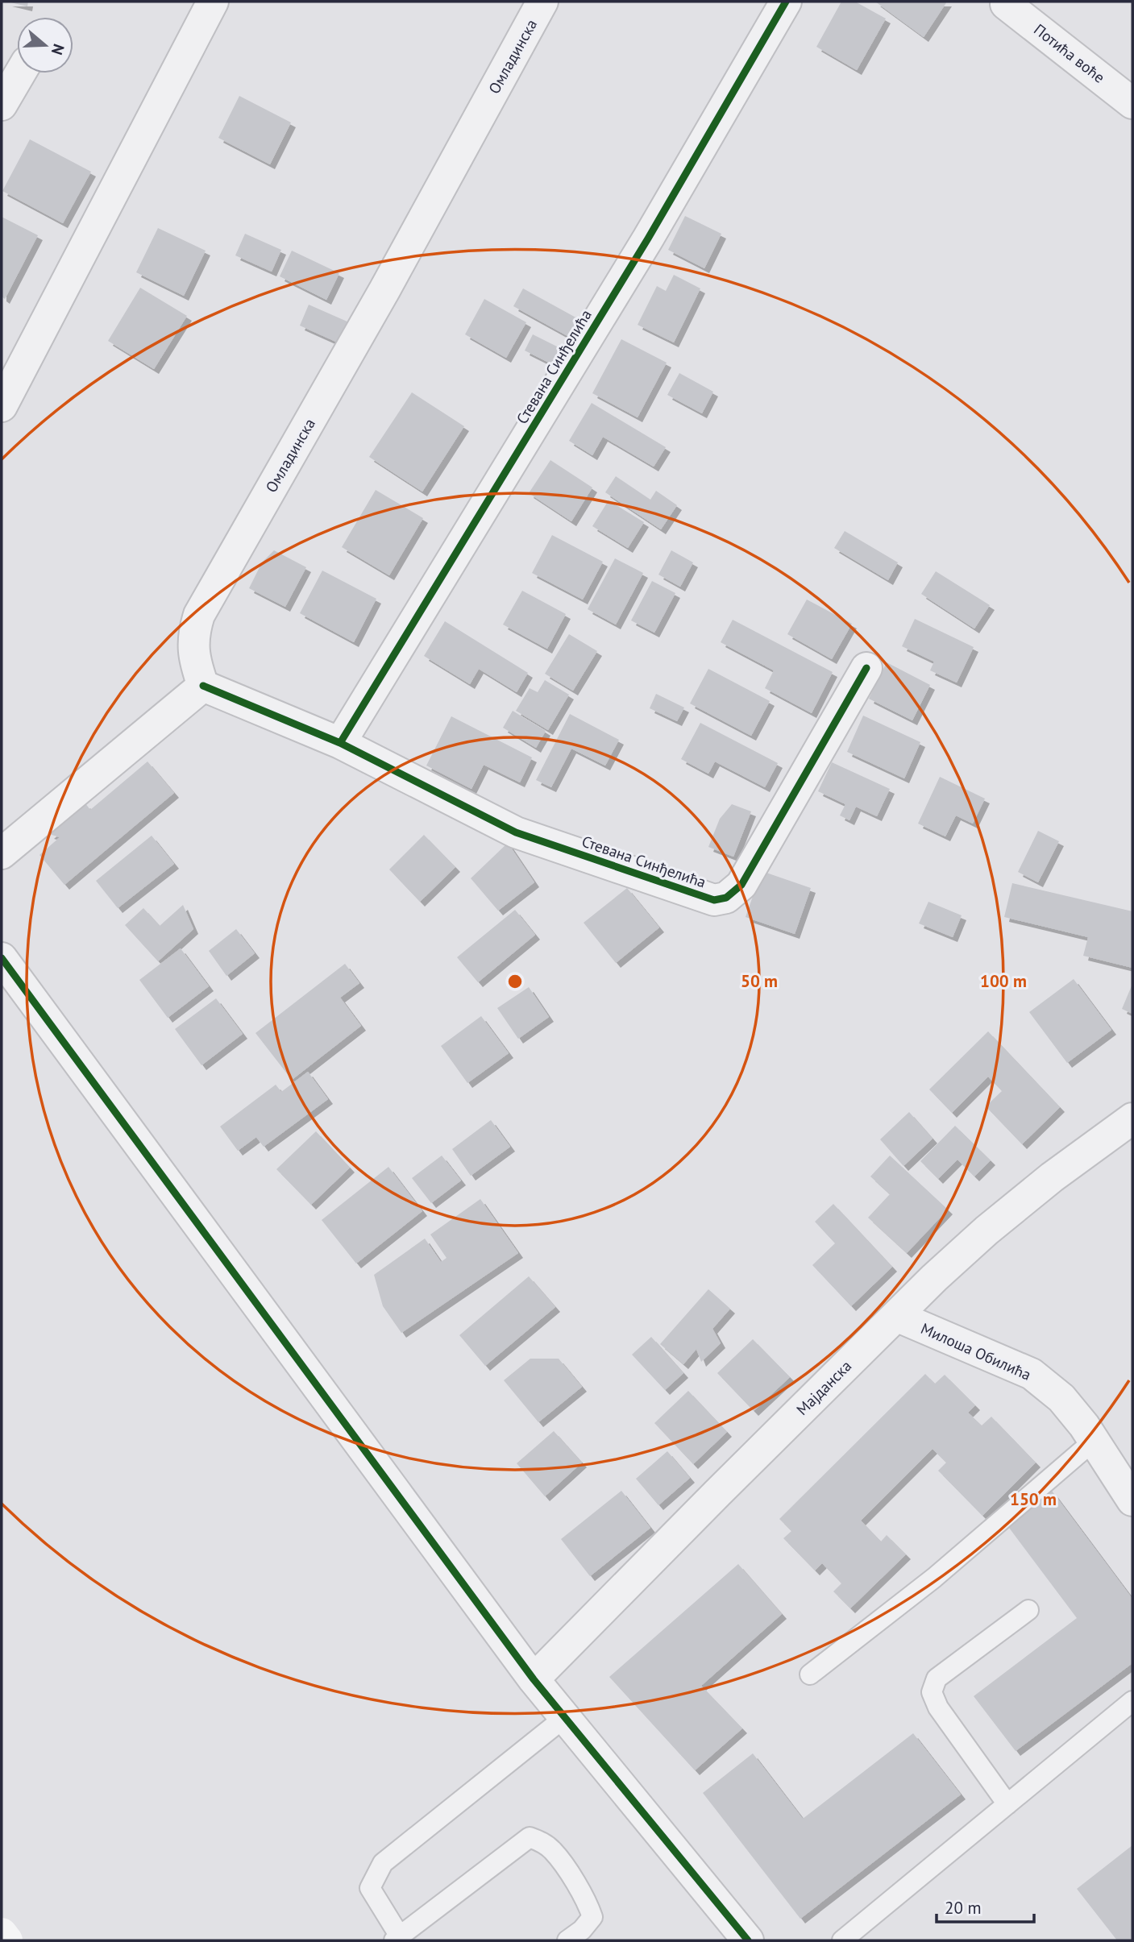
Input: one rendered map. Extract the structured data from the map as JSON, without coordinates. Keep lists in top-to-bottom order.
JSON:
{
  "streets": {
    "street": [
      "Потића воће",
      "Омладинска",
      "Стевана Синђелића",
      "Милоша Обилића",
      "Мајданска"
    ]
  },
  "crossings": [
    ["Омладинска", "Стевана Синђелића"],
    ["Милоша Обилића", "Мајданска"]
  ],
  "scale_bar": "20 m",
  "north": "right",
  "rings": ["50 m", "100 m", "150 m"]
}
